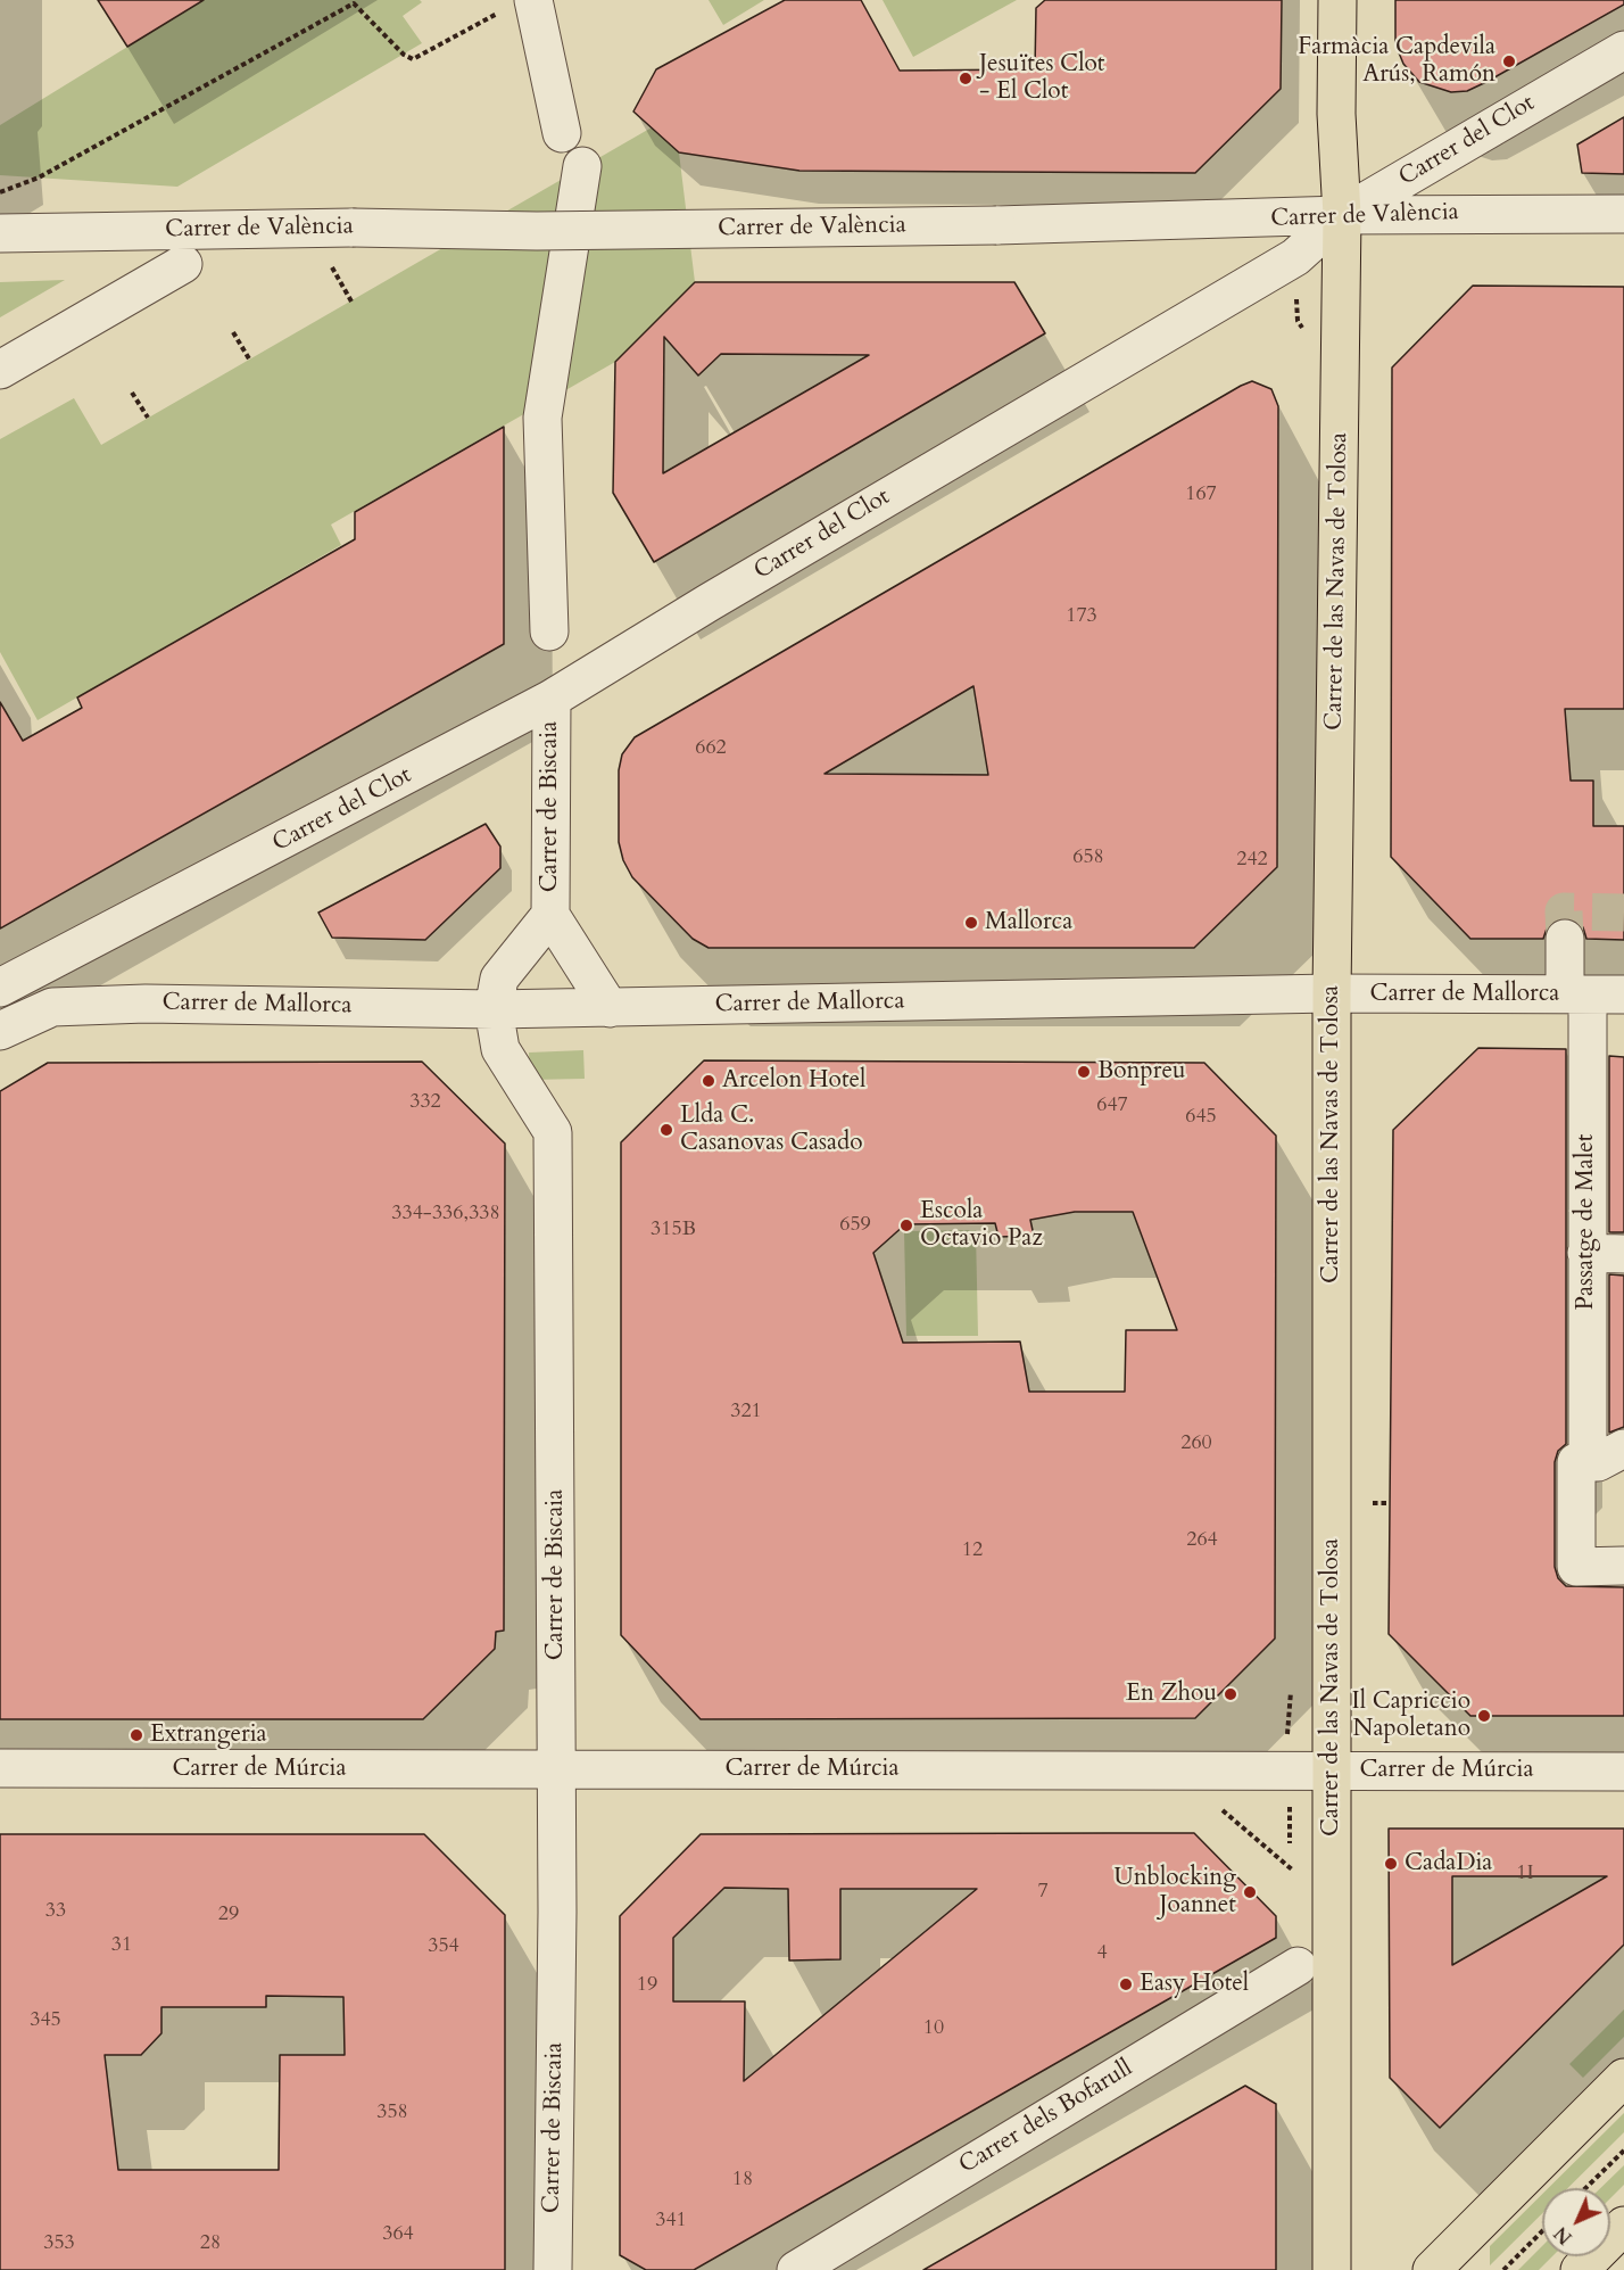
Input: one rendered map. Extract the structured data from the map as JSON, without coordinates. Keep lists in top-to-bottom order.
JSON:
{
  "streets": {
    "main road": ["Carrer de las Navas de Tolosa"],
    "street": [
      "Carrer del Clot",
      "Carrer de València",
      "Carrer de Biscaia",
      "Carrer de Mallorca",
      "Passatge de Malet",
      "Carrer de Múrcia",
      "Carrer dels Bofarull"
    ]
  },
  "crossings": [
    ["Carrer del Clot", "Carrer de València"],
    ["Carrer del Clot", "Carrer de las Navas de Tolosa"],
    ["Carrer del Clot", "Carrer de Biscaia"],
    ["Carrer de València", "Carrer de las Navas de Tolosa"],
    ["Carrer de las Navas de Tolosa", "Carrer de Mallorca"],
    ["Carrer de las Navas de Tolosa", "Carrer de Múrcia"],
    ["Carrer de Biscaia", "Carrer de Mallorca"],
    ["Carrer de Biscaia", "Carrer de Múrcia"],
    ["Carrer de Mallorca", "Passatge de Malet"]
  ],
  "places": [
    "Farmàcia Capdevila Arús, Ramón",
    "Jesuïtes Clot - El Clot",
    "Mallorca",
    "Bonpreu",
    "Arcelon Hotel",
    "Llda C. Casanovas Casado",
    "Escola Octavio Paz",
    "En Zhou",
    "Il Capriccio Napoletano",
    "Extrangeria",
    "CadaDia",
    "Unblocking Joannet",
    "Easy Hotel"
  ],
  "house_numbers": [
    "167",
    "173",
    "662",
    "658",
    "242",
    "332",
    "647",
    "645",
    "334-336,338",
    "659",
    "315B",
    "321",
    "260",
    "264",
    "12",
    "1I",
    "7",
    "33",
    "29",
    "31",
    "354",
    "4",
    "19",
    "345",
    "10",
    "358",
    "18",
    "341",
    "364",
    "353",
    "28"
  ],
  "north": "bottom left"
}
